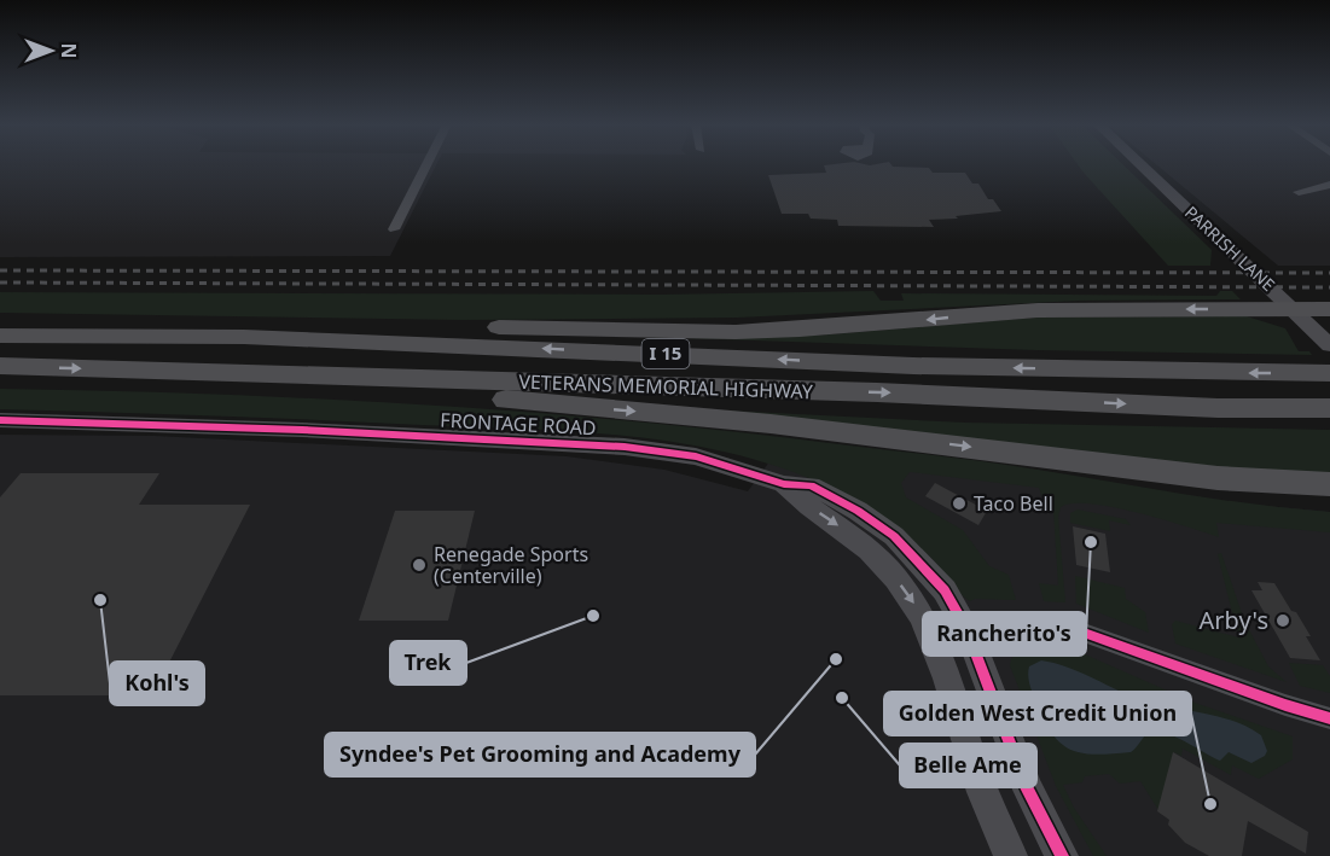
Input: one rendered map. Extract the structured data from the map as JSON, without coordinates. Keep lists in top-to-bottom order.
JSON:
{
  "streets": {
    "highway": ["I 15", "VETERANS MEMORIAL HIGHWAY"],
    "street": ["PARRISH LANE", "FRONTAGE ROAD"]
  },
  "places": [
    "Taco Bell",
    "Rancherito's",
    "Renegade Sports (Centerville)",
    "Kohl's",
    "Trek",
    "Arby's",
    "Syndee's Pet Grooming and Academy",
    "Belle Ame",
    "Golden West Credit Union"
  ],
  "north": "right"
}
